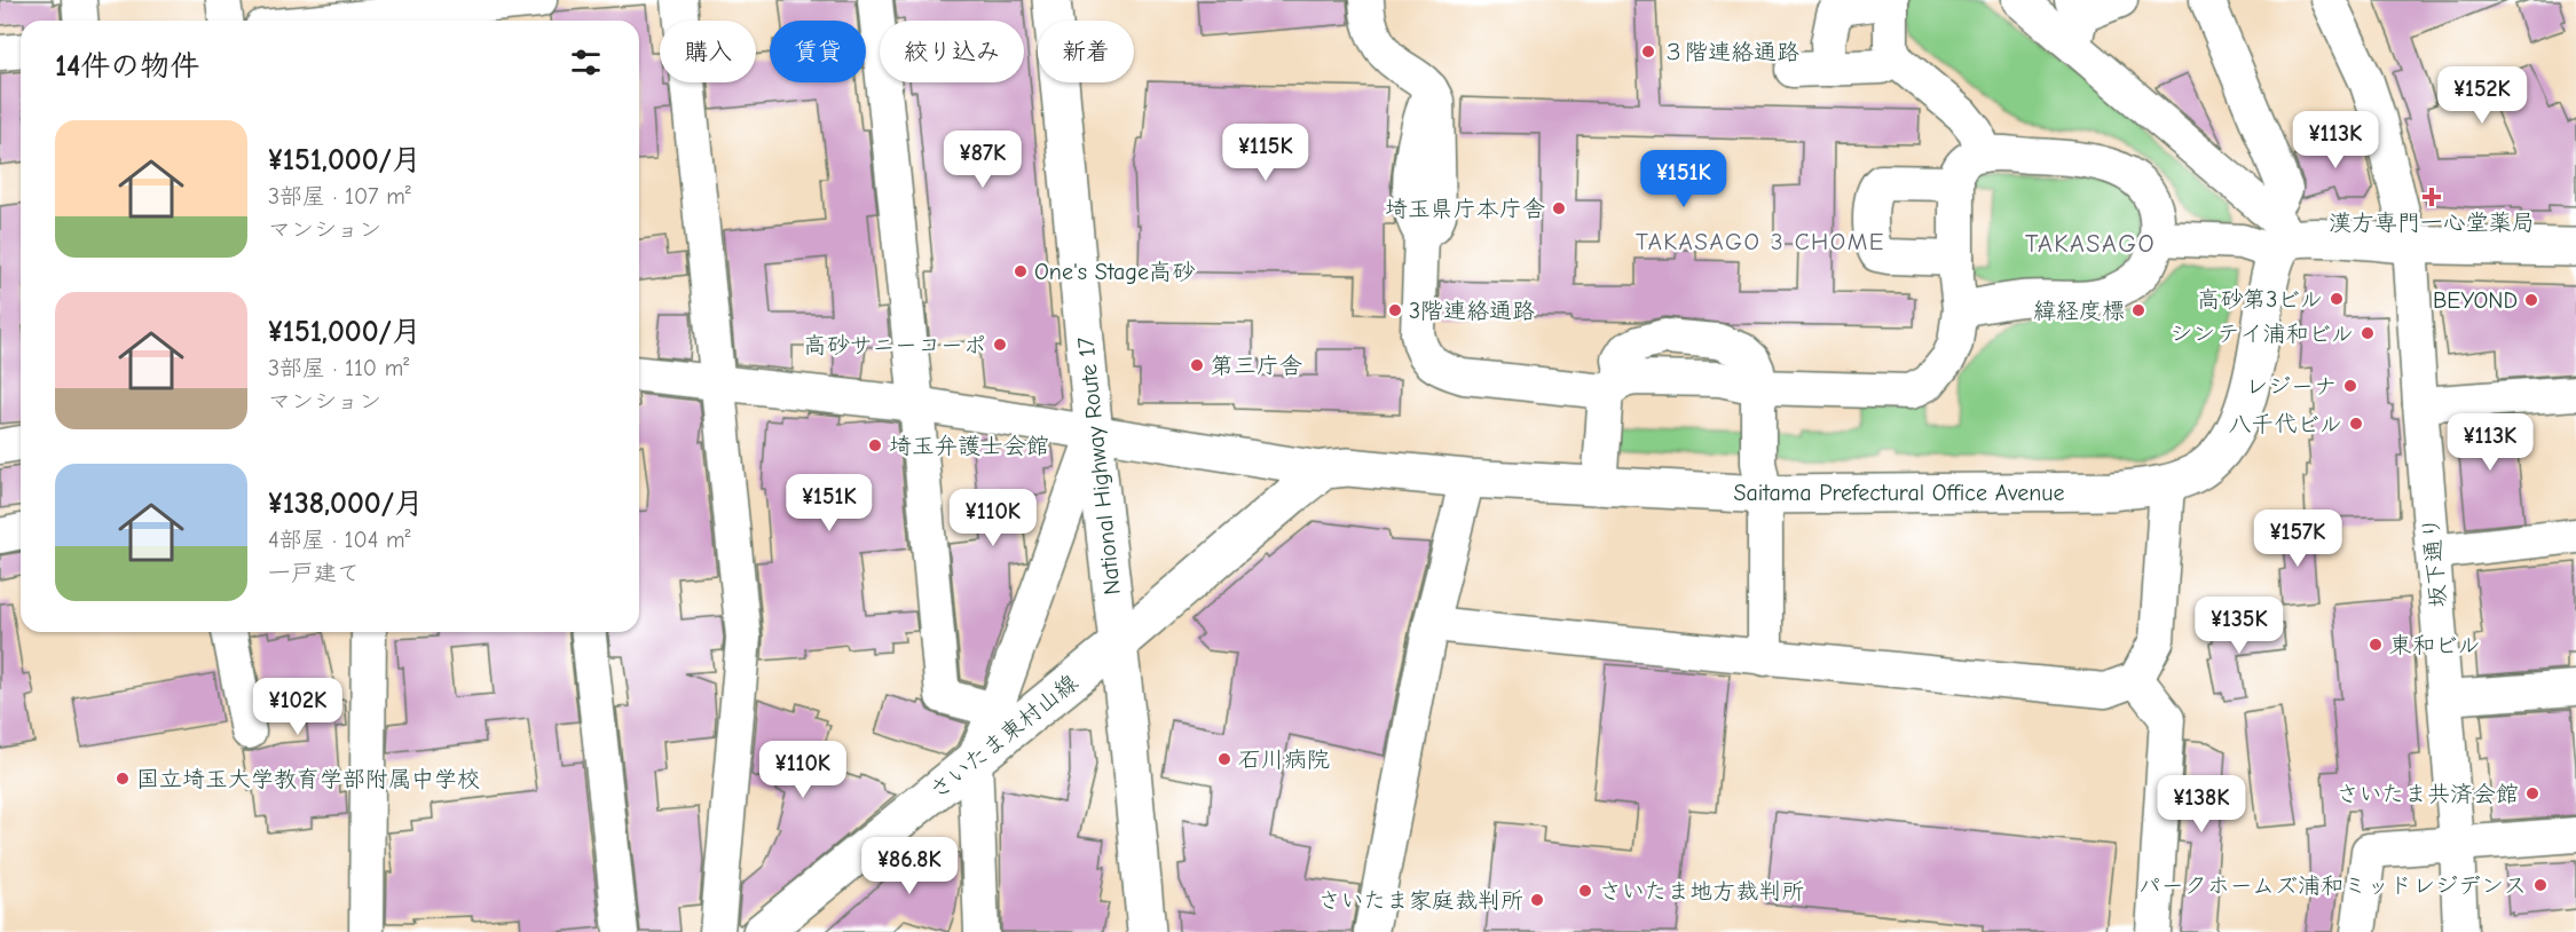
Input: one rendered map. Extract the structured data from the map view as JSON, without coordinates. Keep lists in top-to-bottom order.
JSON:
{
  "streets": {
    "main road": ["National Highway Route 17", "Saitama Prefectural Office Avenue", "さいたま東村山線"],
    "street": ["坂下通り"]
  },
  "crossings": [
    ["National Highway Route 17", "さいたま東村山線"]
  ],
  "districts": ["TAKASAGO 3 CHOME", "TAKASAGO"],
  "places": {
    "other": [
      "３階連絡通路",
      "埼玉県庁本庁舎",
      "One's Stage高砂",
      "高砂第3ビル",
      "BEYOND",
      "3階連絡通路",
      "緯経度標",
      "シンテイ浦和ビル",
      "高砂サニーコーポ",
      "第三庁舎",
      "レジーナ",
      "八千代ビル",
      "埼玉弁護士会館",
      "東和ビル",
      "石川病院",
      "国立埼玉大学教育学部附属中学校",
      "さいたま共済会館",
      "パークホームズ浦和ミッドレジデンス",
      "さいたま地方裁判所",
      "さいたま家庭裁判所"
    ],
    "health": ["漢方専門一心堂薬局"]
  },
  "page": {
    "chip": [
      "購入",
      "賃貸",
      "絞り込み",
      "新着"
    ],
    "heading": "14件の物件",
    "price": [
      "¥152K",
      "¥113K",
      "¥115K",
      "¥87K",
      "¥151K",
      "¥113K",
      "¥151K",
      "¥110K",
      "¥157K",
      "¥135K",
      "¥102K",
      "¥110K",
      "¥138K",
      "¥86.8K"
    ],
    "list": [
      {
        "name": "¥151,000/月",
        "note": "3部屋 · 107 m² · マンション"
      },
      {
        "name": "¥151,000/月",
        "note": "3部屋 · 110 m² · マンション"
      },
      {
        "name": "¥138,000/月",
        "note": "4部屋 · 104 m² · 一戸建て"
      }
    ]
  }
}
